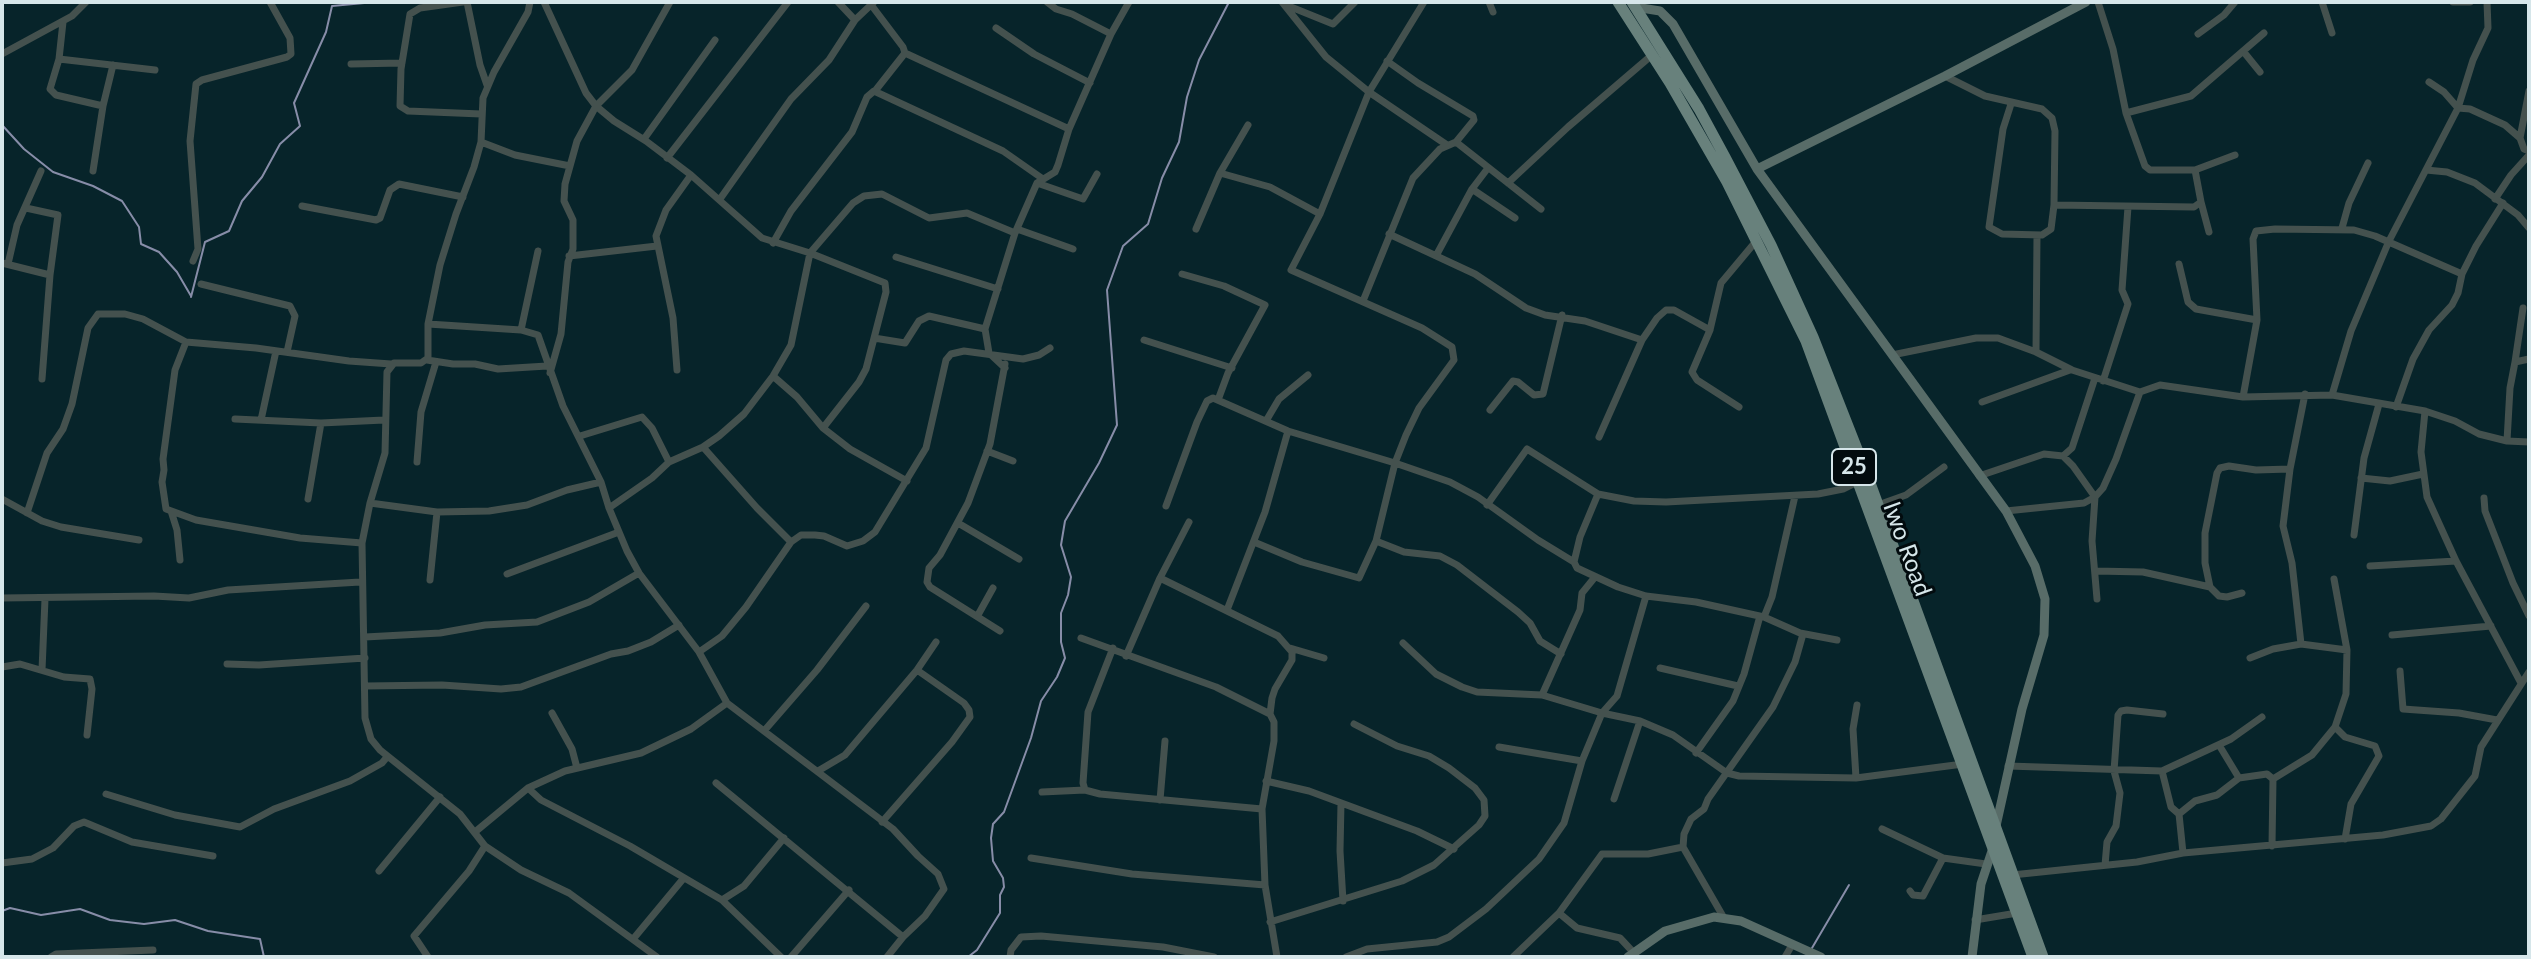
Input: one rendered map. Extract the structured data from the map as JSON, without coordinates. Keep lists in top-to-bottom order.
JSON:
{
  "streets": {
    "main road": ["25", "Iwo Road"]
  }
}
